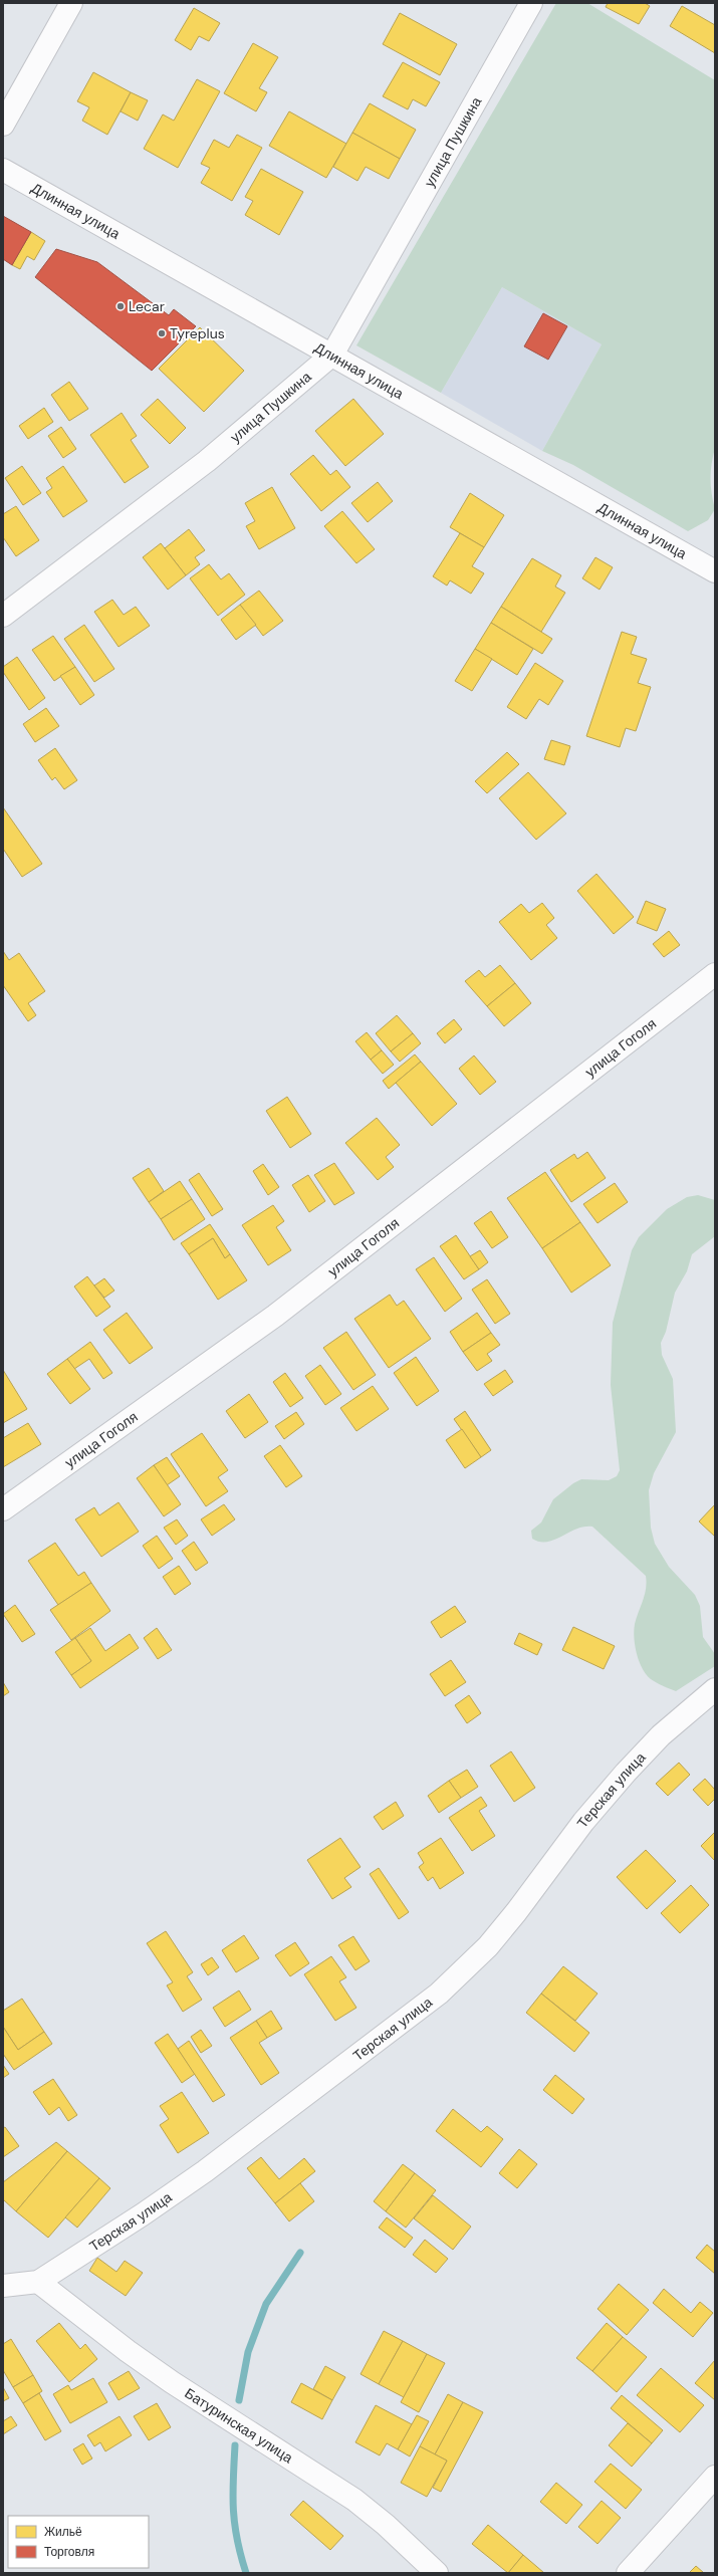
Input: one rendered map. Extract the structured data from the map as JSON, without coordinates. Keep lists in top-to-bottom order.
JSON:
{
  "streets": {
    "street": [
      "улица Пушкина",
      "Длинная улица",
      "улица Гоголя",
      "Терская улица",
      "Батуринская улица"
    ]
  },
  "crossings": [
    ["улица Пушкина", "Длинная улица"],
    ["Терская улица", "Батуринская улица"]
  ],
  "places": ["Lecar", "Tyreplus"],
  "legend": ["Жильё", "Торговля"]
}
